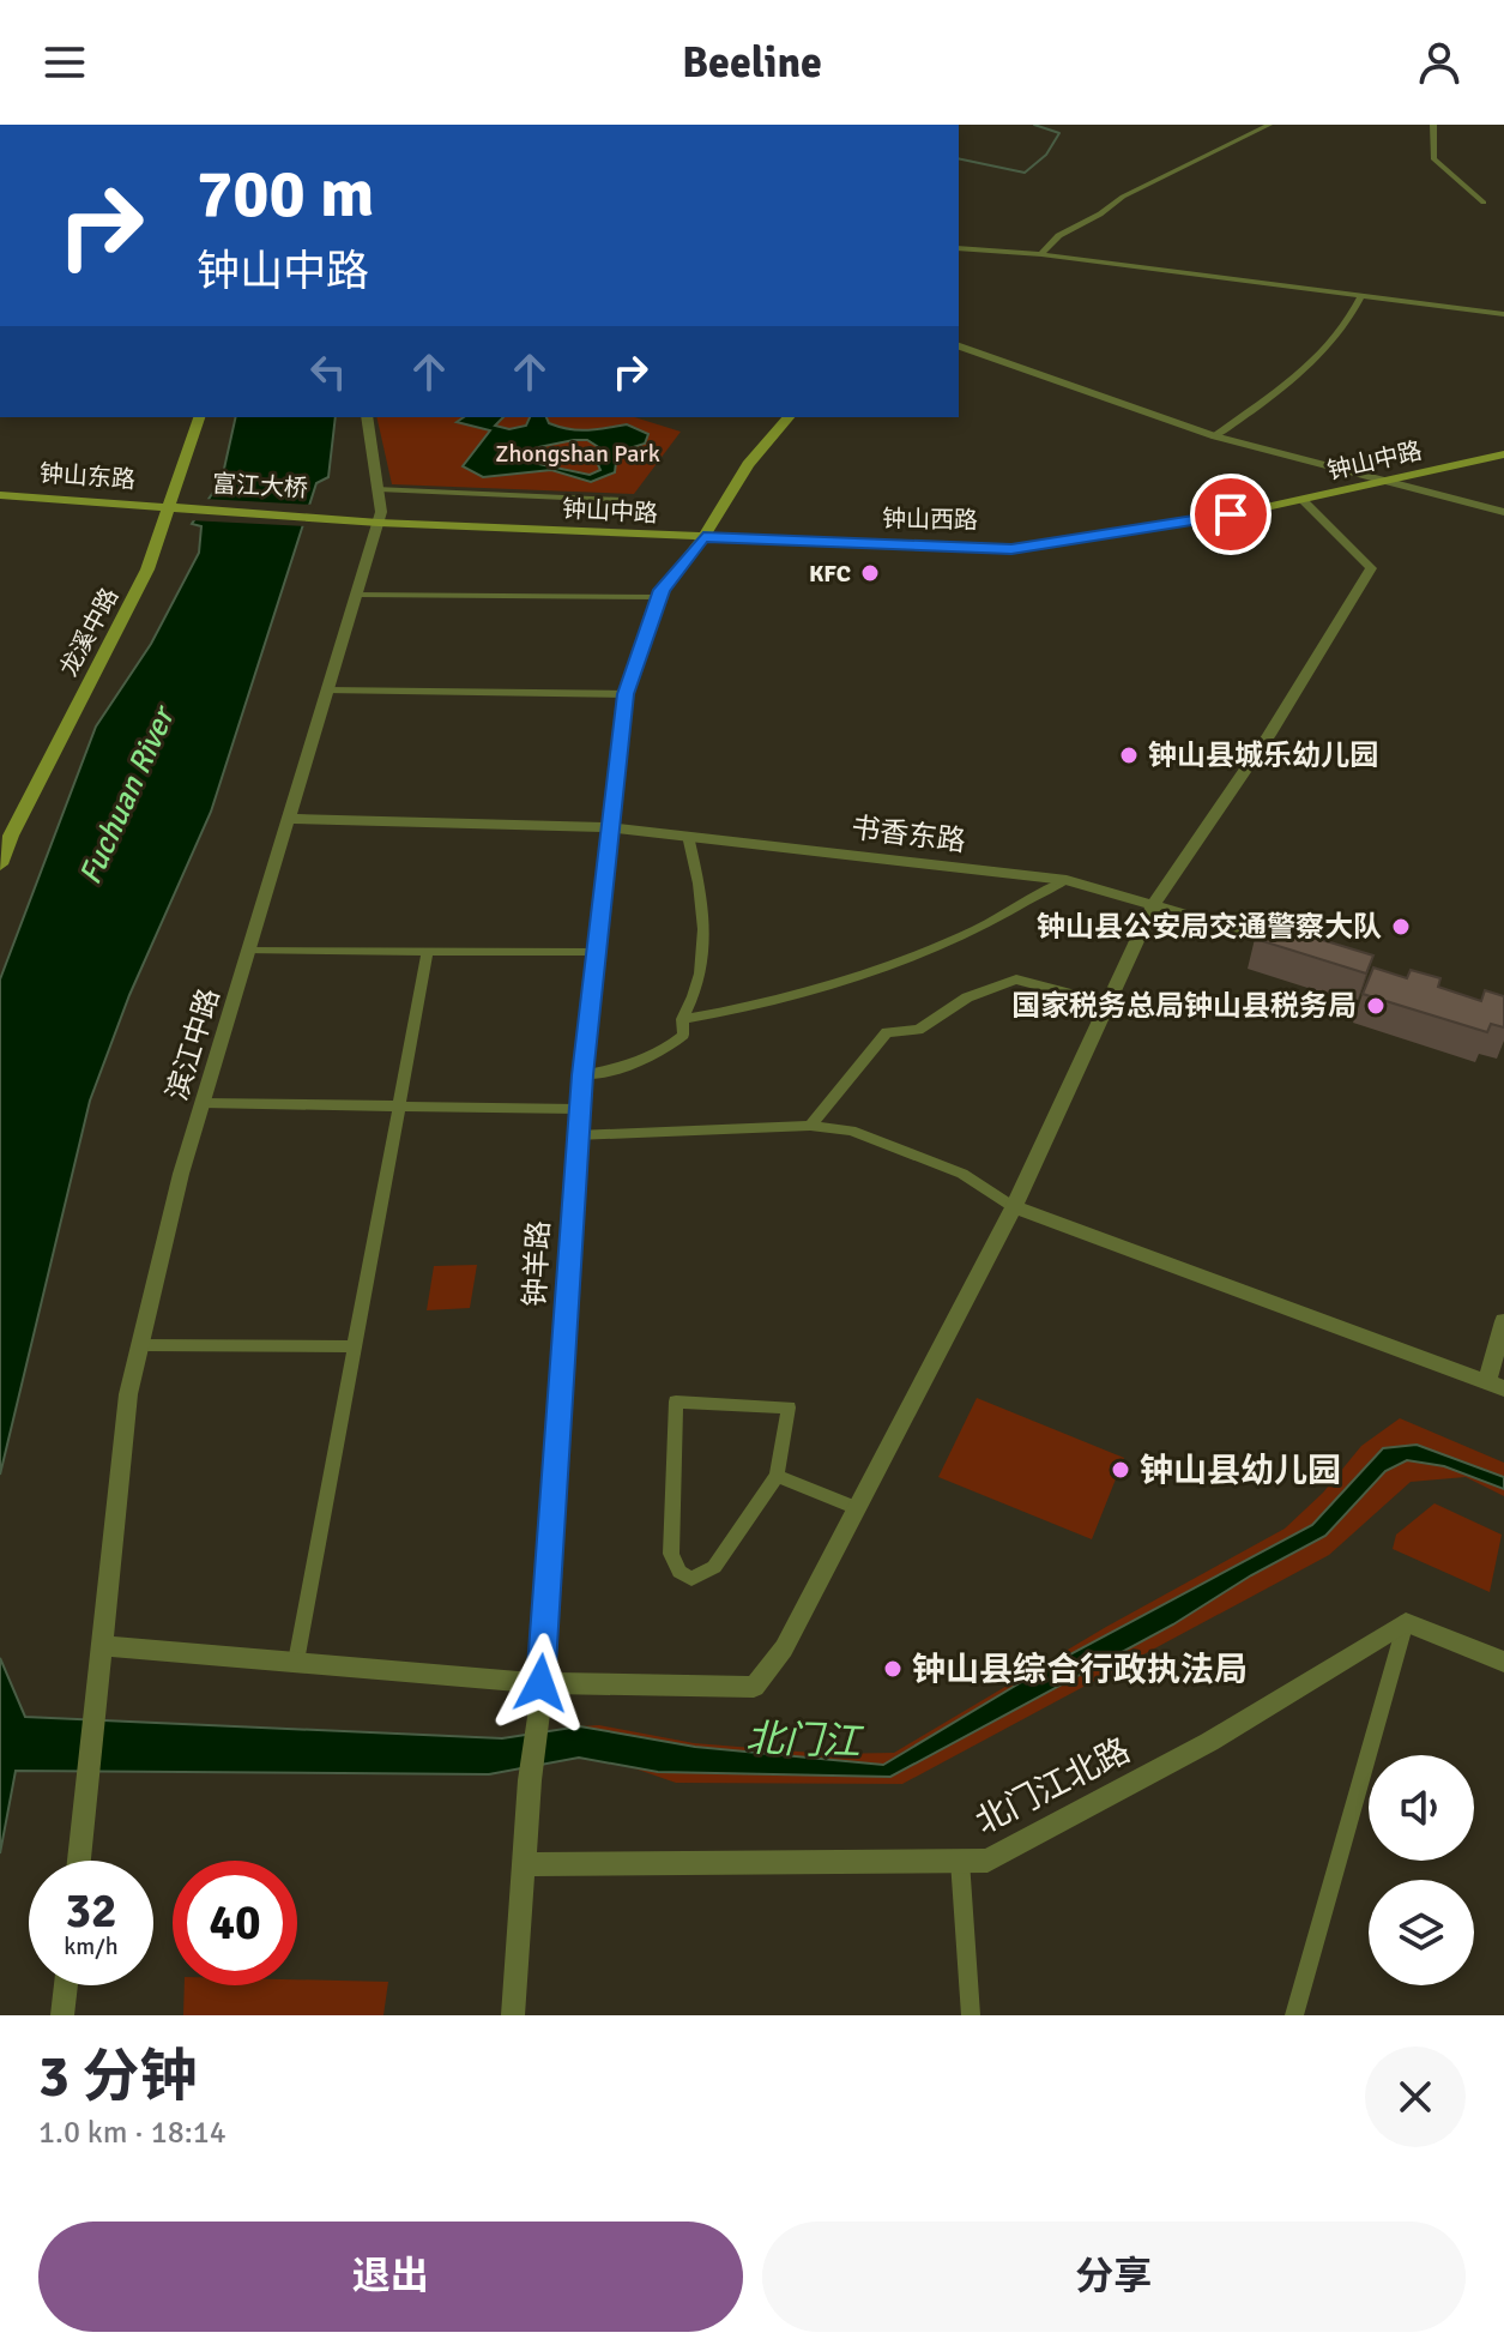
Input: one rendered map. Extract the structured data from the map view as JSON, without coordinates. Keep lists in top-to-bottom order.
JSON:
{
  "streets": {
    "main road": [
      "钟山中路",
      "钟山东路",
      "富江大桥",
      "钟山西路",
      "龙溪中路"
    ],
    "street": [
      "书香东路",
      "滨江中路",
      "钟羊路",
      "北门江北路"
    ]
  },
  "crossings": [
    ["钟山中路", "富江大桥"],
    ["钟山中路", "钟山西路"],
    ["钟山中路", "滨江中路"],
    ["钟山中路", "钟羊路"],
    ["钟山东路", "富江大桥"],
    ["钟山东路", "龙溪中路"],
    ["富江大桥", "龙溪中路"],
    ["钟山西路", "钟羊路"],
    ["书香东路", "滨江中路"],
    ["书香东路", "钟羊路"],
    ["钟羊路", "北门江北路"]
  ],
  "water": ["Fuchuan River", "北门江"],
  "parks": ["Zhongshan Park"],
  "places": [
    "KFC",
    "钟山县城乐幼儿园",
    "钟山县公安局交通警察大队",
    "国家税务总局钟山县税务局",
    "钟山县幼儿园",
    "钟山县综合行政执法局"
  ],
  "page": {
    "header": "Beeline",
    "turn": ["700 m", "钟山中路"],
    "speed": "32 km/h",
    "limit": "40",
    "heading": ["3 分钟", "1.0 km · 18:14"],
    "buttons": ["退出", "分享"]
  }
}
